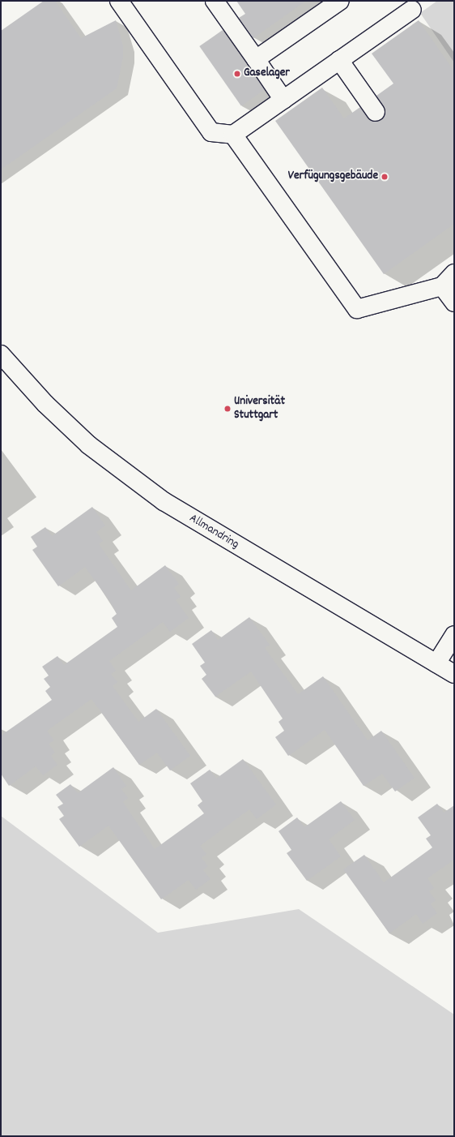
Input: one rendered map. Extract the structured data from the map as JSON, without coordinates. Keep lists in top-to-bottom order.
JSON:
{
  "streets": {
    "street": ["Allmandring"]
  },
  "places": ["Gaselager", "Verfügungsgebäude", "Universität Stuttgart"]
}
